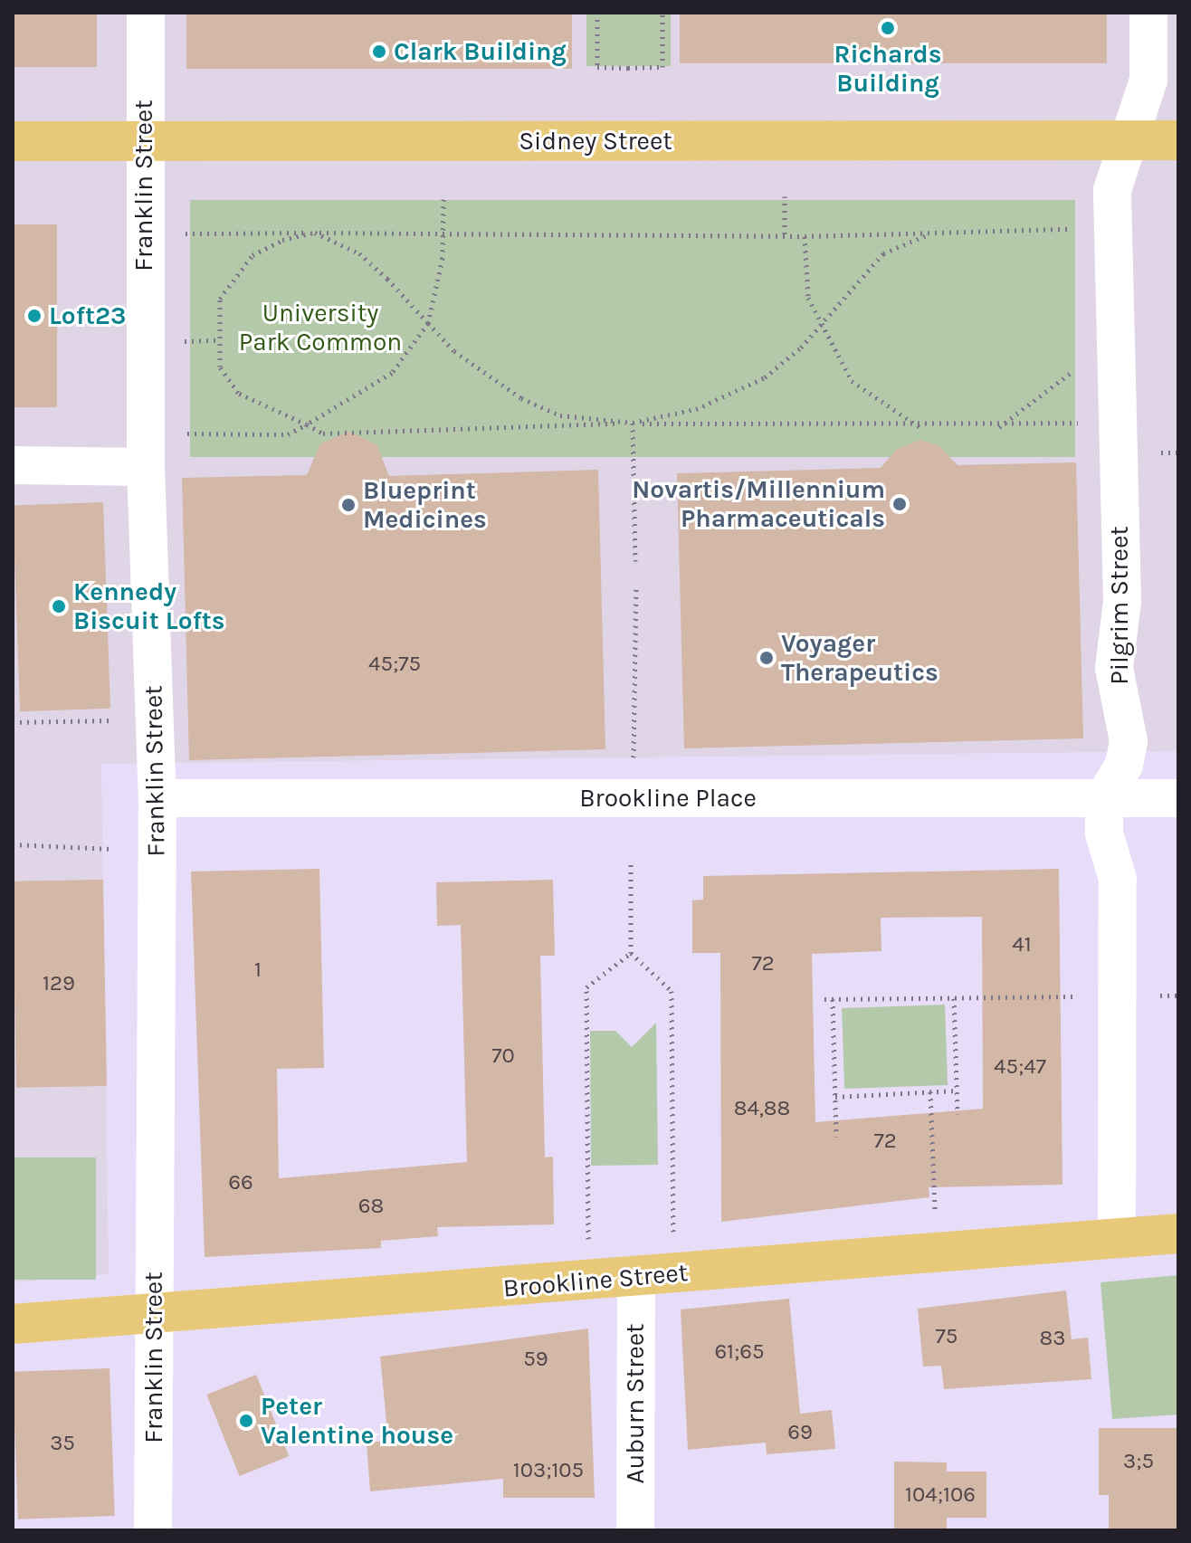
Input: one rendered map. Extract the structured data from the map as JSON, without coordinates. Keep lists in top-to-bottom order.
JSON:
{
  "streets": {
    "main road": ["Sidney Street", "Brookline Street"],
    "street": [
      "Franklin Street",
      "Pilgrim Street",
      "Brookline Place",
      "Auburn Street"
    ]
  },
  "crossings": [
    ["Sidney Street", "Franklin Street"],
    ["Sidney Street", "Pilgrim Street"],
    ["Franklin Street", "Brookline Place"],
    ["Franklin Street", "Brookline Street"],
    ["Pilgrim Street", "Brookline Place"],
    ["Brookline Street", "Auburn Street"]
  ],
  "parks": ["University Park Common"],
  "places": [
    "Richards Building",
    "Clark Building",
    "Loft23",
    "Novartis/Millennium Pharmaceuticals",
    "Blueprint Medicines",
    "Kennedy Biscuit Lofts",
    "Voyager Therapeutics",
    "Peter Valentine house"
  ],
  "house_numbers": [
    "45;75",
    "41",
    "72",
    "1",
    "129",
    "70",
    "45;47",
    "84,88",
    "72",
    "66",
    "68",
    "75",
    "83",
    "61;65",
    "59",
    "69",
    "35",
    "3;5",
    "103;105",
    "104;106"
  ]
}
